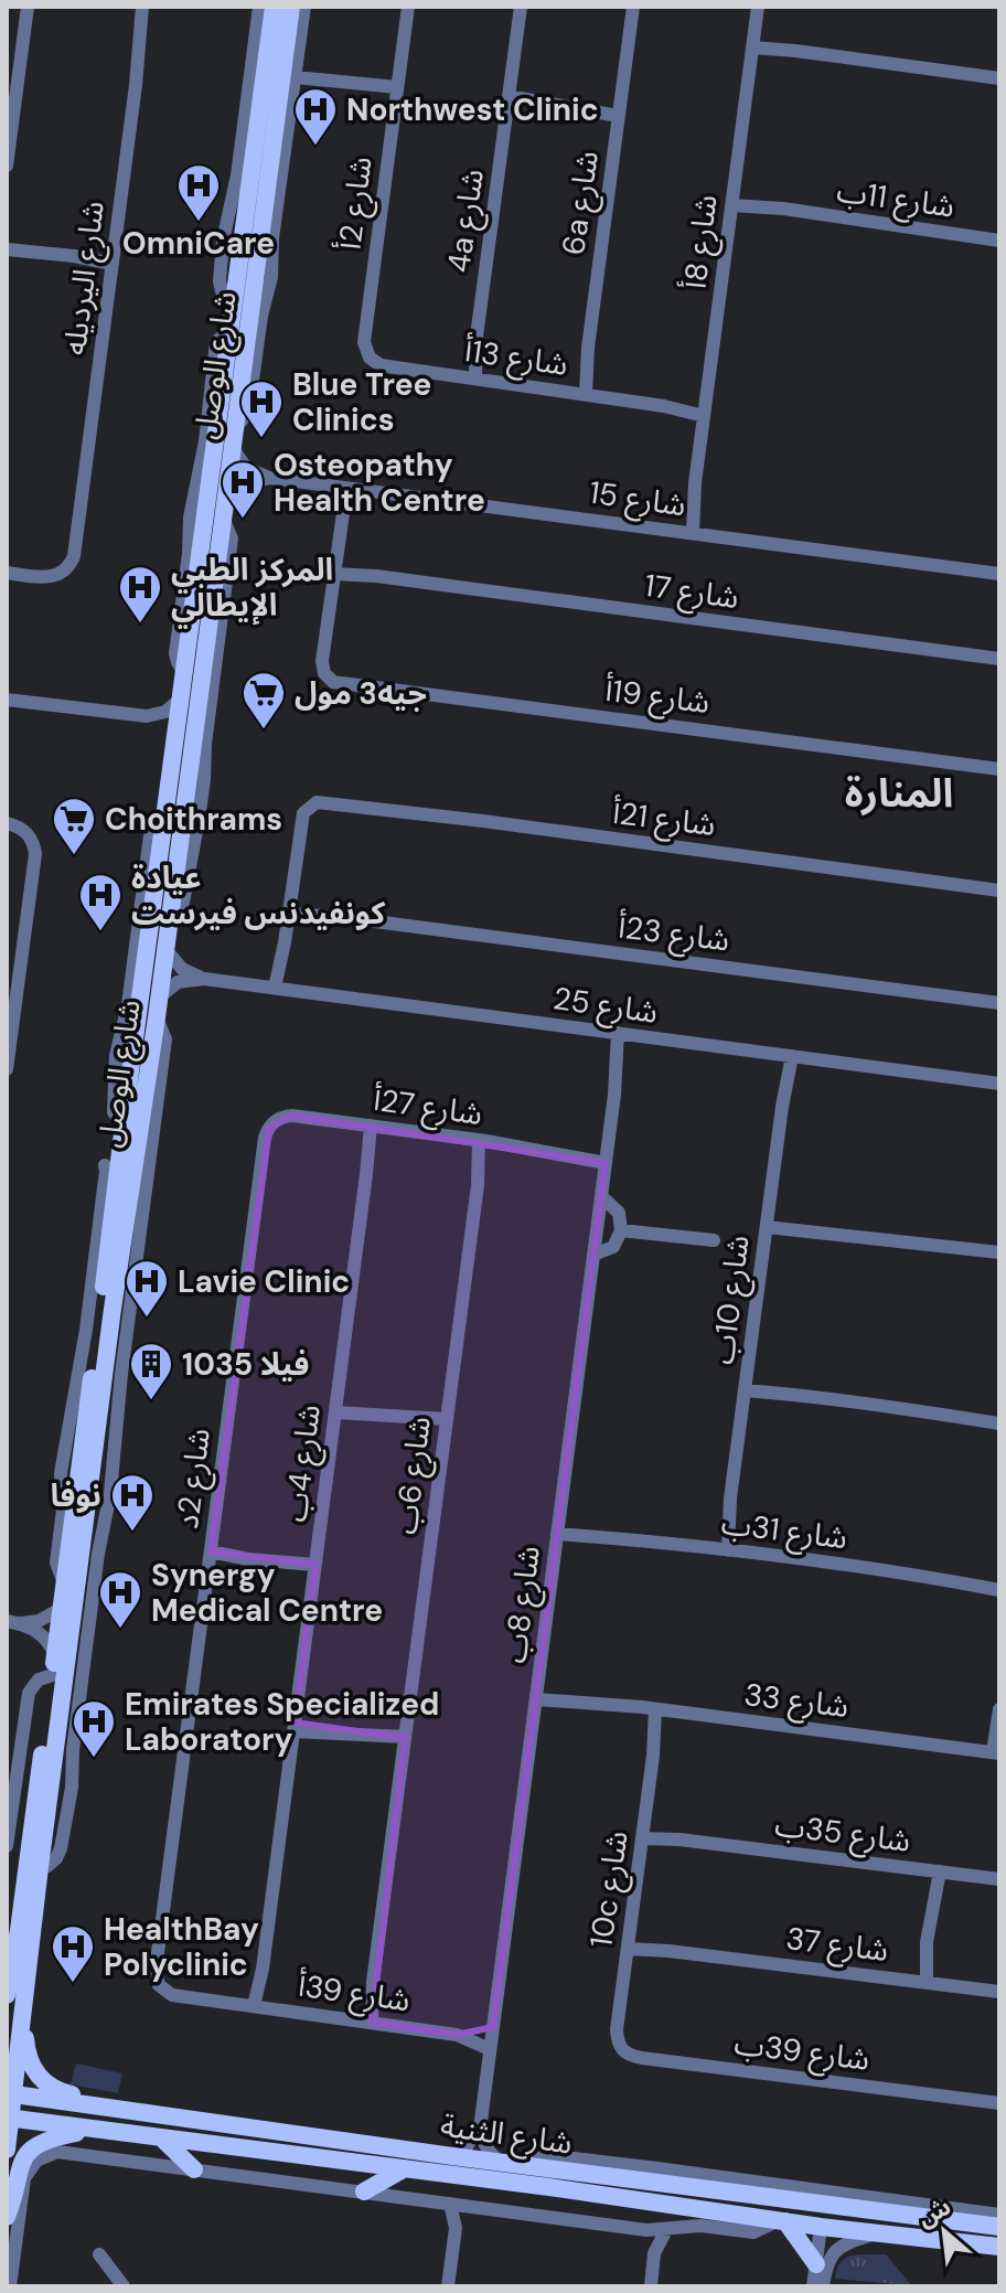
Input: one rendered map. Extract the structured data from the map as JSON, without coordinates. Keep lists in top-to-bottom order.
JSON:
{
  "streets": {
    "main road": ["شارع الوصل", "شارع الثنية"],
    "street": [
      "شارع 11ب",
      "شارع 2أ",
      "6a شارع",
      "4a شارع",
      "شارع 8أ",
      "شارع اليرديله",
      "شارع 13أ",
      "شارع 15",
      "شارع 17",
      "شارع 19أ",
      "شارع 21أ",
      "شارع 23أ",
      "شارع 25",
      "شارع 27أ",
      "شارع 10ب",
      "شارع 4ب",
      "شارع 6ب",
      "شارع 2د",
      "شارع 31ب",
      "شارع 8ب",
      "شارع 33",
      "شارع 35ب",
      "10c شارع",
      "شارع 37",
      "شارع 39أ",
      "شارع 39ب"
    ]
  },
  "crossings": [
    ["شارع 11ب", "شارع 8أ"],
    ["شارع 2أ", "شارع 13أ"],
    ["6a شارع", "شارع 13أ"],
    ["4a شارع", "شارع 13أ"],
    ["شارع 8أ", "شارع 13أ"],
    ["شارع 8أ", "شارع 15"],
    ["شارع الوصل", "شارع 15"],
    ["شارع الوصل", "شارع 25"],
    ["شارع الوصل", "شارع الثنية"],
    ["شارع 17", "شارع 19أ"],
    ["شارع 21أ", "شارع 23أ"],
    ["شارع 25", "شارع 10ب"],
    ["شارع 25", "شارع 8ب"],
    ["شارع 27أ", "شارع 4ب"],
    ["شارع 27أ", "شارع 6ب"],
    ["شارع 27أ", "شارع 2د"],
    ["شارع 27أ", "شارع 8ب"],
    ["شارع 10ب", "شارع 31ب"],
    ["شارع 4ب", "شارع 39أ"],
    ["شارع 6ب", "شارع 39أ"],
    ["شارع 2د", "شارع 39أ"],
    ["شارع 31ب", "شارع 8ب"],
    ["شارع 8ب", "شارع 33"],
    ["شارع 8ب", "شارع 39أ"],
    ["شارع 33", "10c شارع"],
    ["شارع 35ب", "10c شارع"],
    ["10c شارع", "شارع 37"],
    ["10c شارع", "شارع 39ب"]
  ],
  "districts": ["المنارة"],
  "places": {
    "hospital": [
      "Northwest Clinic",
      "OmniCare",
      "Blue Tree Clinics",
      "Osteopathy Health Centre",
      "المركز الطبي الإيطالي",
      "عيادة كونفيدنس فيرست",
      "Lavie Clinic",
      "نوفا",
      "Synergy Medical Centre",
      "Emirates Specialized Laboratory",
      "HealthBay Polyclinic"
    ],
    "supermarket": ["جيه3 مول", "Choithrams"],
    "building": ["فيلا 1035"]
  },
  "north": "top left"
}
